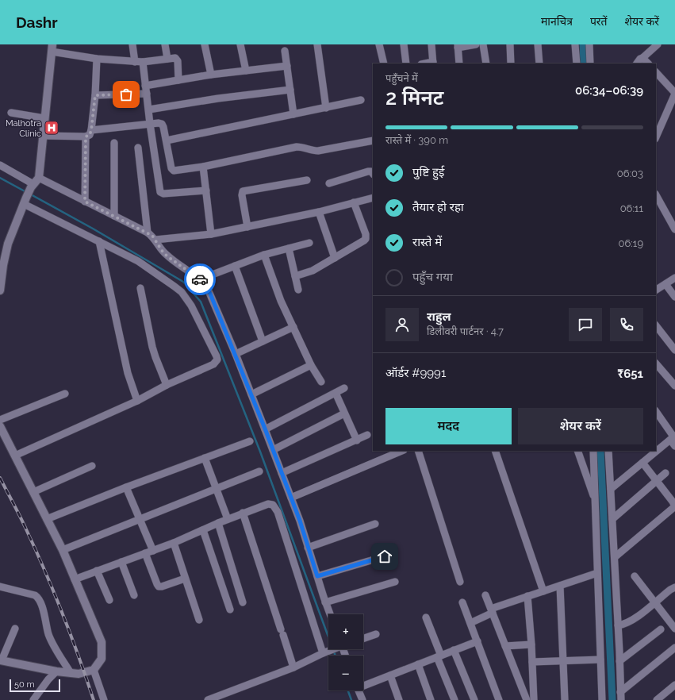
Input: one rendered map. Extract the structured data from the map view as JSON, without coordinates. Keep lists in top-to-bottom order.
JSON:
{
  "places": {
    "hospital": ["Malhotra Clinic"]
  },
  "scale_bar": "50 m",
  "page": {
    "header": "Dashr",
    "nav": ["मानचित्र", "परतें", "शेयर करें"],
    "heading": ["2 मिनट", "पहुँचने में", "06:34–06:39"],
    "panel": [
      "राहुल",
      "डिलीवरी पार्टनर · 4.7",
      "ऑर्डर #9991",
      "₹651"
    ],
    "bar": "रास्ते में · 390 m",
    "list": [
      ["पुष्टि हुई", "06:03"],
      ["तैयार हो रहा", "06:11"],
      ["रास्ते में", "06:19"],
      "पहुँच गया"
    ],
    "buttons": ["मदद", "शेयर करें"],
    "map_buttons": ["+", "−"],
    "scale": "50 m"
  }
}
